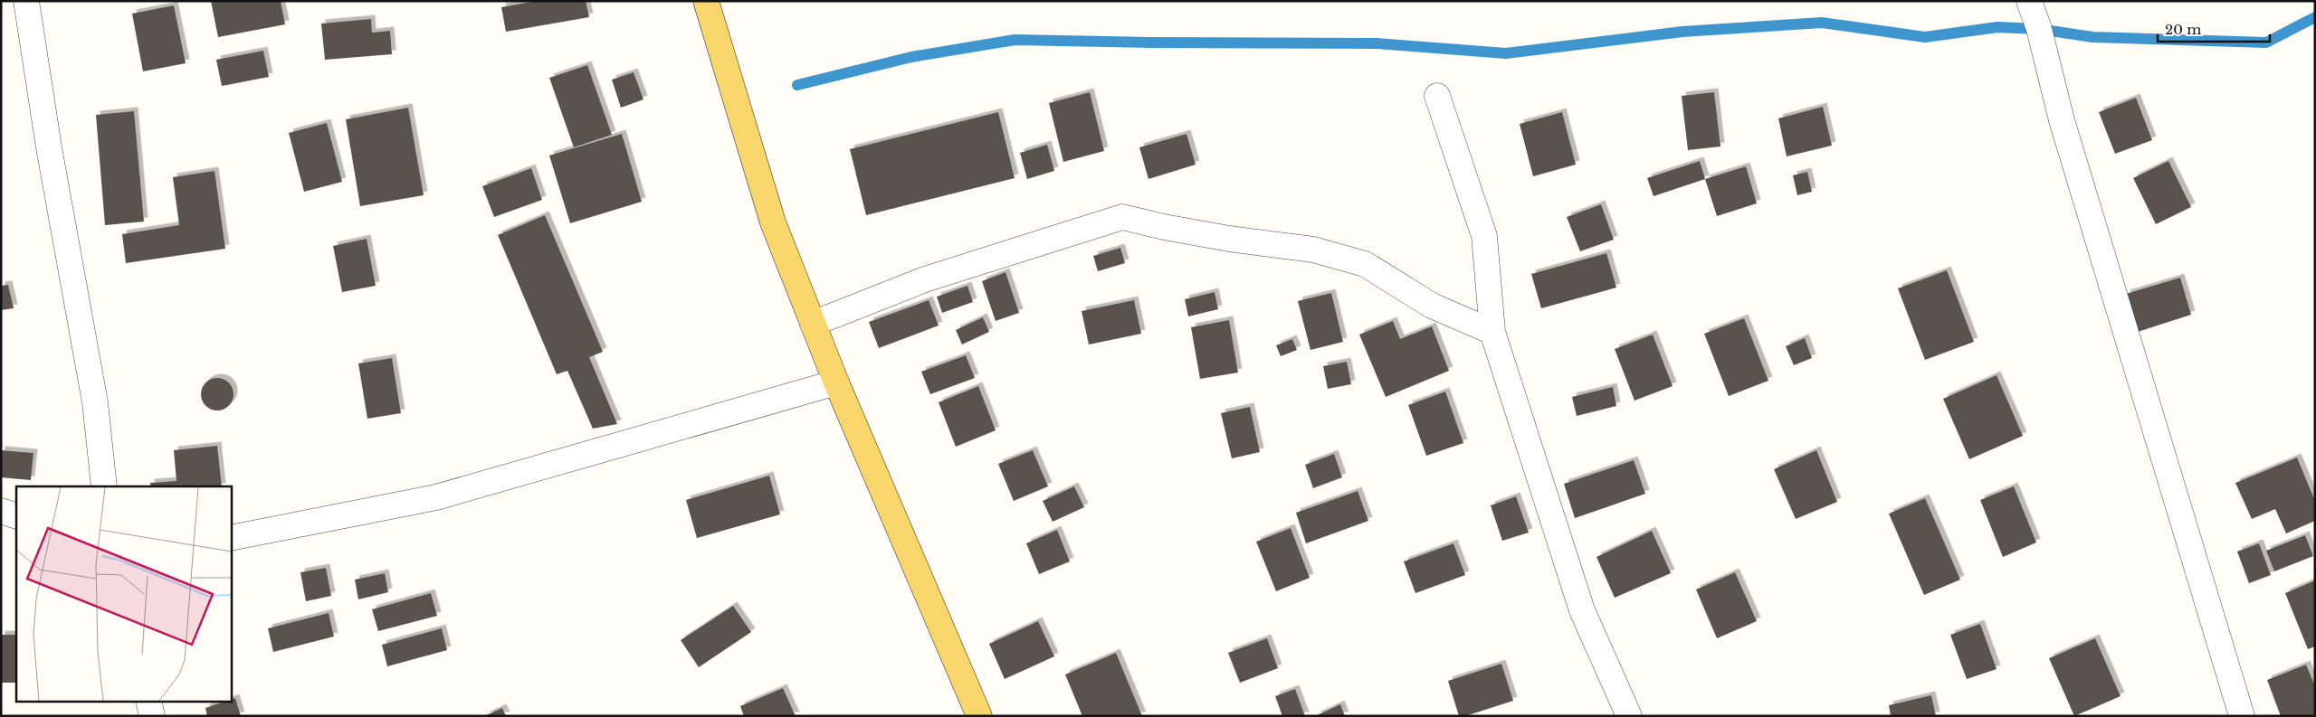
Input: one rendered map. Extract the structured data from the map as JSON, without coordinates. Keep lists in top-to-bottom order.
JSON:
{
  "scale_bar": "20 m"
}
